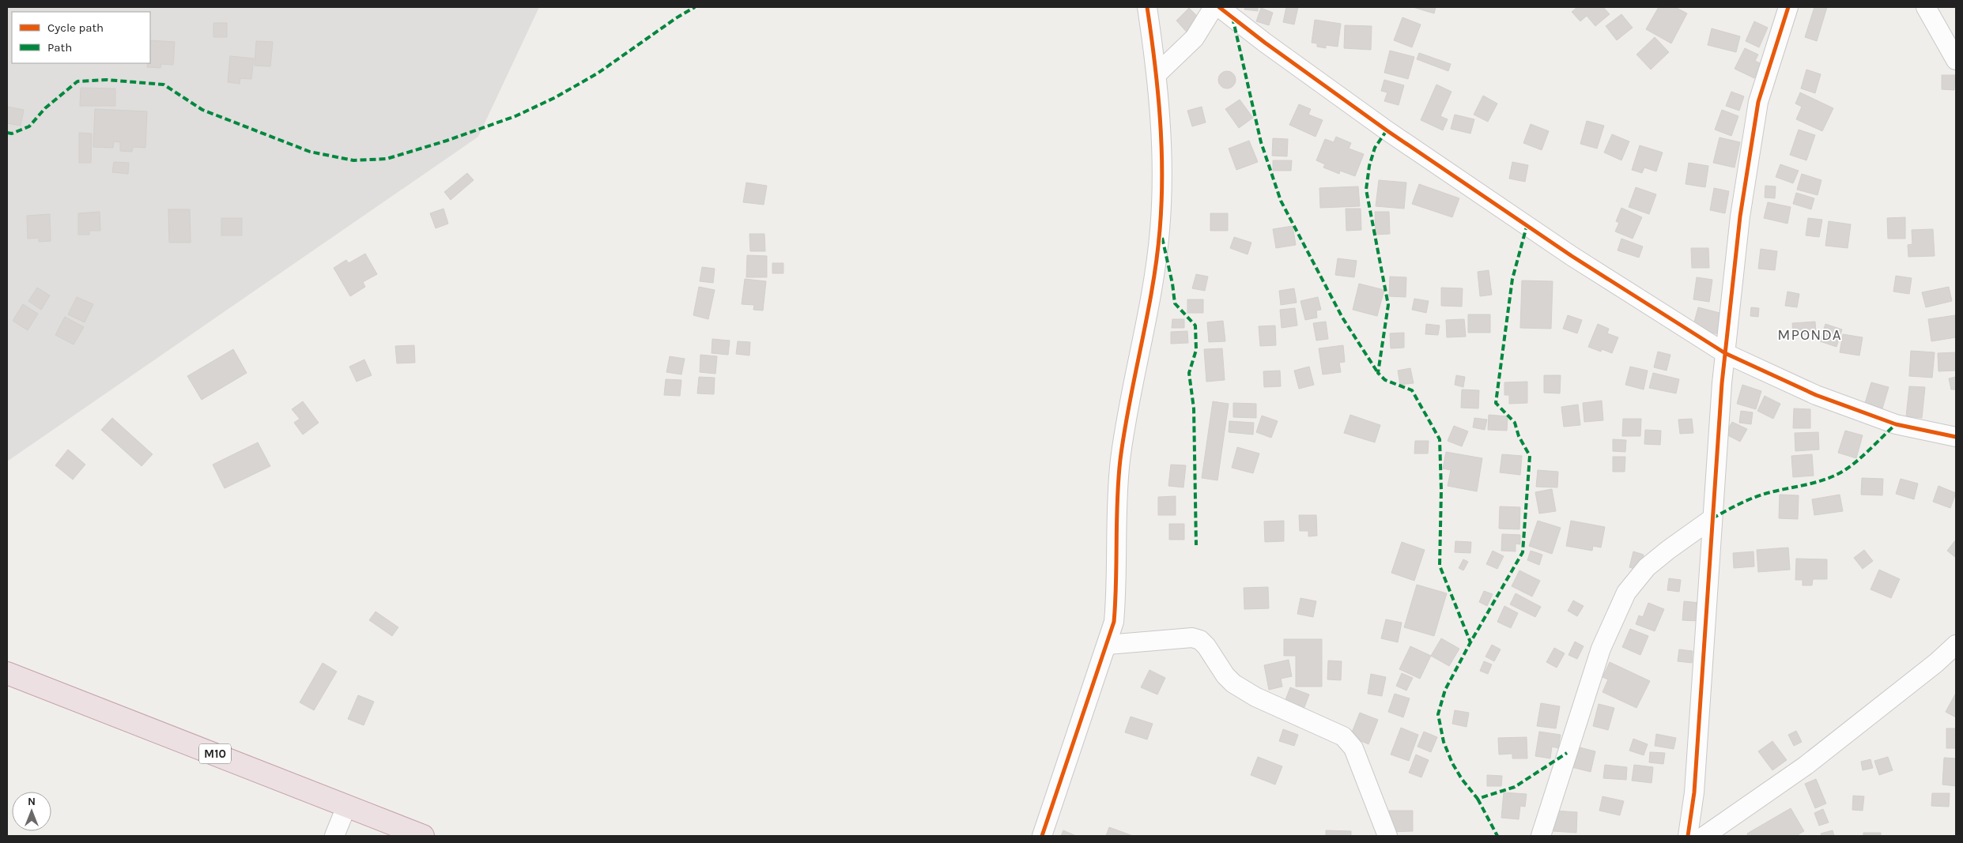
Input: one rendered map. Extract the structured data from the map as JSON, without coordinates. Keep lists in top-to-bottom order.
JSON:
{
  "streets": {
    "highway": ["M10"]
  },
  "districts": ["MPONDA"],
  "legend": ["Cycle path", "Path"],
  "north": "top"
}
